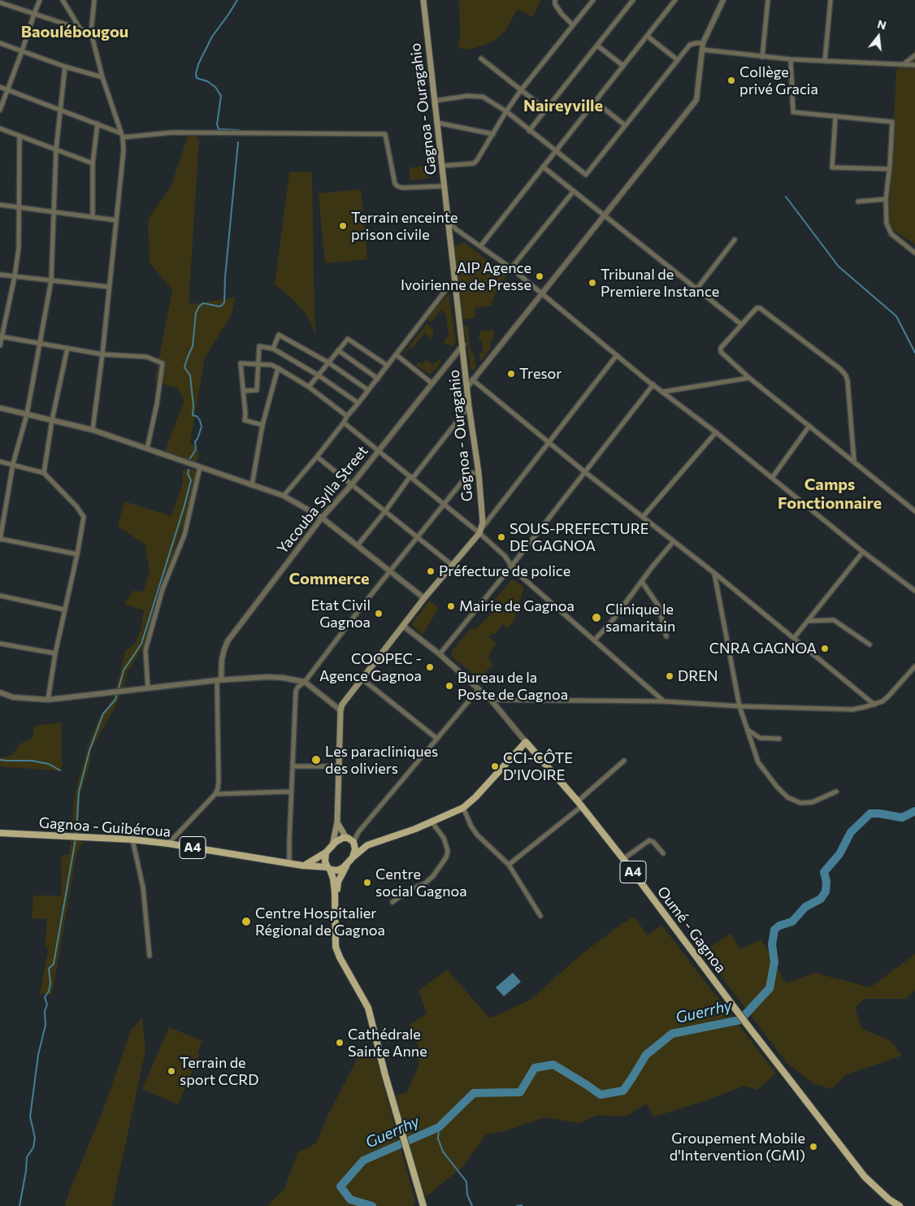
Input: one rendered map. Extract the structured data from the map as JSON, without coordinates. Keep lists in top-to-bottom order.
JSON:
{
  "streets": {
    "main road": [
      "Gagnoa - Ouragahio",
      "Gagnoa - Guibéroua",
      "A4",
      "Oumé - Gagnoa"
    ],
    "street": ["Yacouba Sylla Street"]
  },
  "crossings": [
    ["Gagnoa - Ouragahio", "Yacouba Sylla Street"]
  ],
  "districts": [
    "Baoulébougou",
    "Naireyville",
    "Camps Fonctionnaire",
    "Commerce"
  ],
  "water": ["Guerrhy"],
  "places": [
    "Collège privé Gracia",
    "Terrain enceinte prison civile",
    "AIP Agence Ivoirienne de Presse",
    "Tribunal de Premiere Instance",
    "Tresor",
    "SOUS-PREFECTURE DE GAGNOA",
    "Préfecture de police",
    "Mairie de Gagnoa",
    "Etat Civil Gagnoa",
    "Clinique le samaritain",
    "CNRA GAGNOA",
    "COOPEC - Agence Gagnoa",
    "DREN",
    "Bureau de la Poste de Gagnoa",
    "Les paracliniques des oliviers",
    "CCI-CÔTE D'IVOIRE",
    "Centre social Gagnoa",
    "Centre Hospitalier Régional de Gagnoa",
    "Cathédrale Sainte Anne",
    "Terrain de sport CCRD",
    "Groupement Mobile d'Intervention (GMI)"
  ],
  "north": "top"
}
